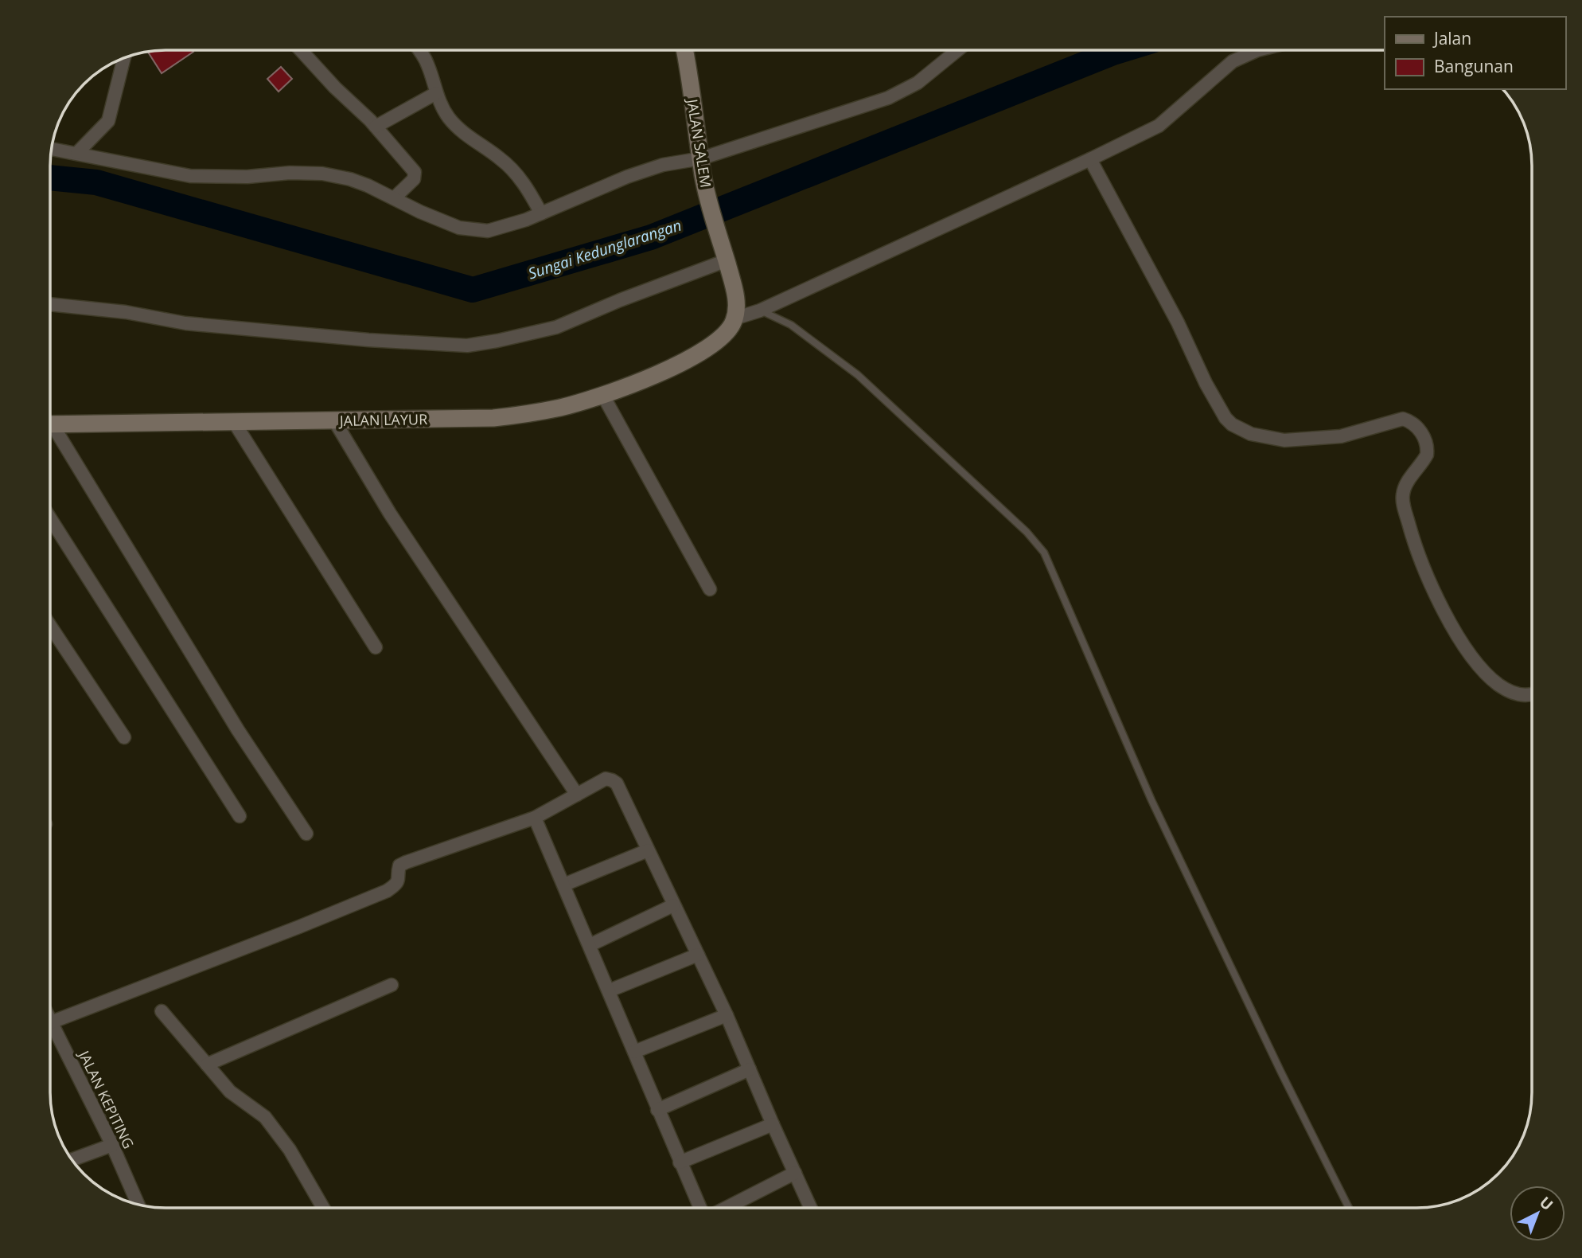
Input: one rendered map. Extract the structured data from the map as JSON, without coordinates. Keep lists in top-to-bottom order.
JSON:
{
  "streets": {
    "street": ["JALAN SALEM", "JALAN LAYUR", "JALAN KEPITING"]
  },
  "crossings": [
    ["JALAN SALEM", "JALAN LAYUR"]
  ],
  "water": ["Sungai Kedunglarangan"],
  "legend": ["Jalan", "Bangunan"],
  "north": "top right"
}
